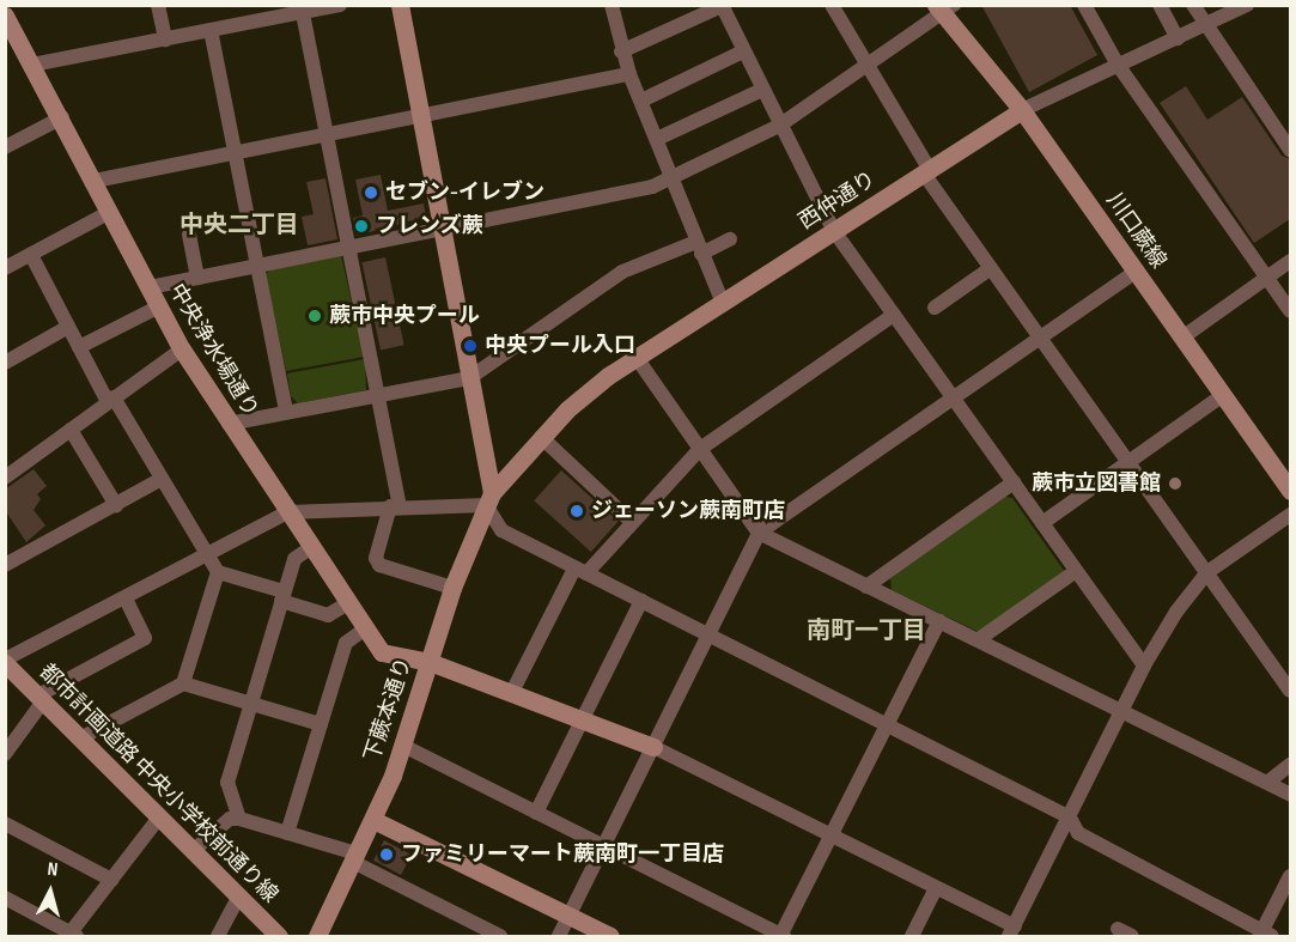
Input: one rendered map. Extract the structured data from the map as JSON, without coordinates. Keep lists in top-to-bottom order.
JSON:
{
  "streets": {
    "street": [
      "西仲通り",
      "川口蕨線",
      "中央浄水場通り",
      "下蕨本通り",
      "都市計画道路 中央小学校前通り線"
    ]
  },
  "crossings": [
    ["西仲通り", "川口蕨線"],
    ["西仲通り", "下蕨本通り"],
    ["中央浄水場通り", "下蕨本通り"]
  ],
  "districts": ["中央二丁目", "南町一丁目"],
  "places": [
    "セブン-イレブン",
    "フレンズ蕨",
    "蕨市中央プール",
    "中央プール入口",
    "蕨市立図書館",
    "ジェーソン蕨南町店",
    "ファミリーマート蕨南町一丁目店"
  ],
  "north": "top"
}
